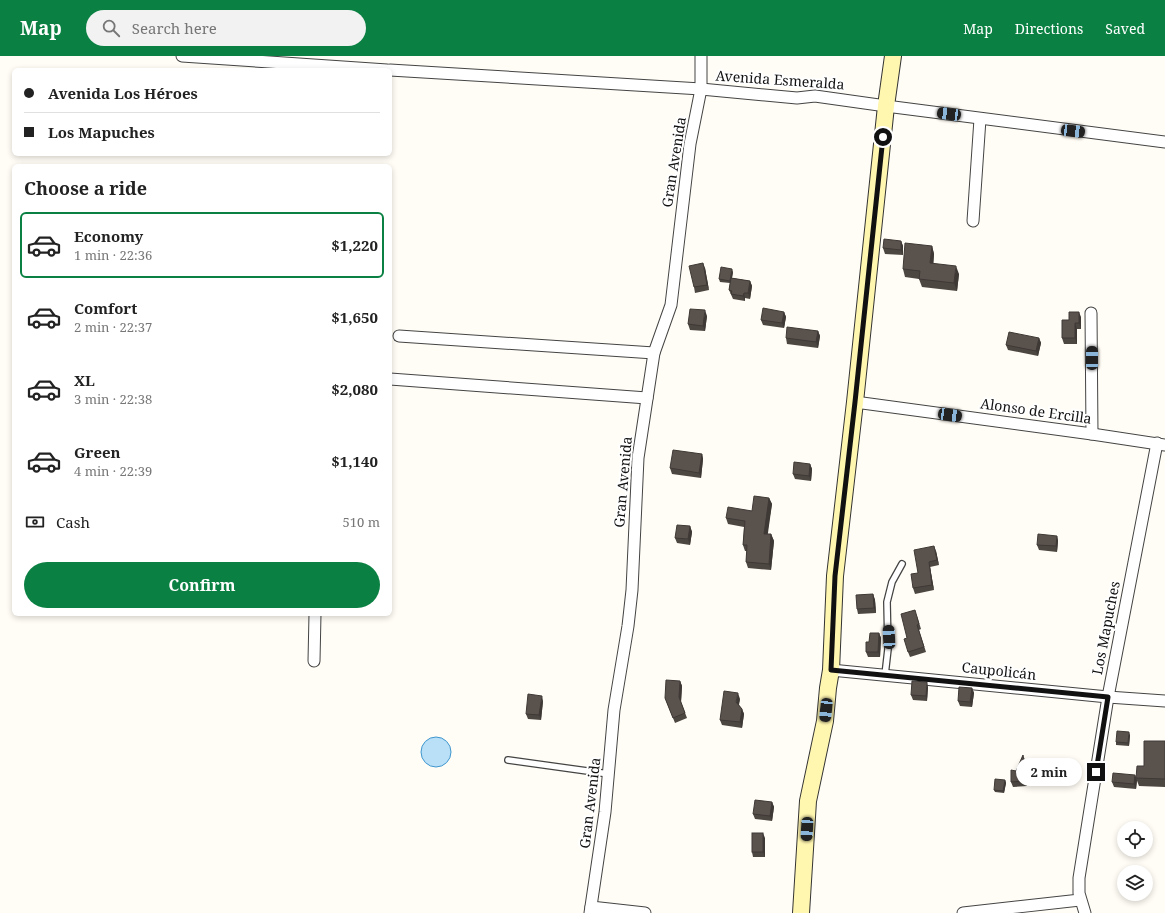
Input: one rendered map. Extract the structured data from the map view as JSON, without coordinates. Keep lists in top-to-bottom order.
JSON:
{
  "streets": {
    "street": [
      "Avenida Esmeralda",
      "Gran Avenida",
      "Alonso de Ercilla",
      "Los Mapuches",
      "Caupolicán"
    ]
  },
  "crossings": [
    ["Avenida Esmeralda", "Gran Avenida"],
    ["Alonso de Ercilla", "Los Mapuches"],
    ["Los Mapuches", "Caupolicán"]
  ],
  "page": {
    "header": "Map",
    "search": "Search here",
    "nav": ["Map", "Directions", "Saved"],
    "banner": ["Avenida Los Héroes", "Los Mapuches"],
    "heading": "Choose a ride",
    "list": [
      {
        "name": "Economy",
        "note": "1 min · 22:36",
        "value": "$1,220"
      },
      {
        "name": "Comfort",
        "note": "2 min · 22:37",
        "value": "$1,650"
      },
      {
        "name": "XL",
        "note": "3 min · 22:38",
        "value": "$2,080"
      },
      {
        "name": "Green",
        "note": "4 min · 22:39",
        "value": "$1,140"
      }
    ],
    "pay": ["Cash", "510 m"],
    "buttons": "Confirm",
    "bubble": "2 min"
  }
}
